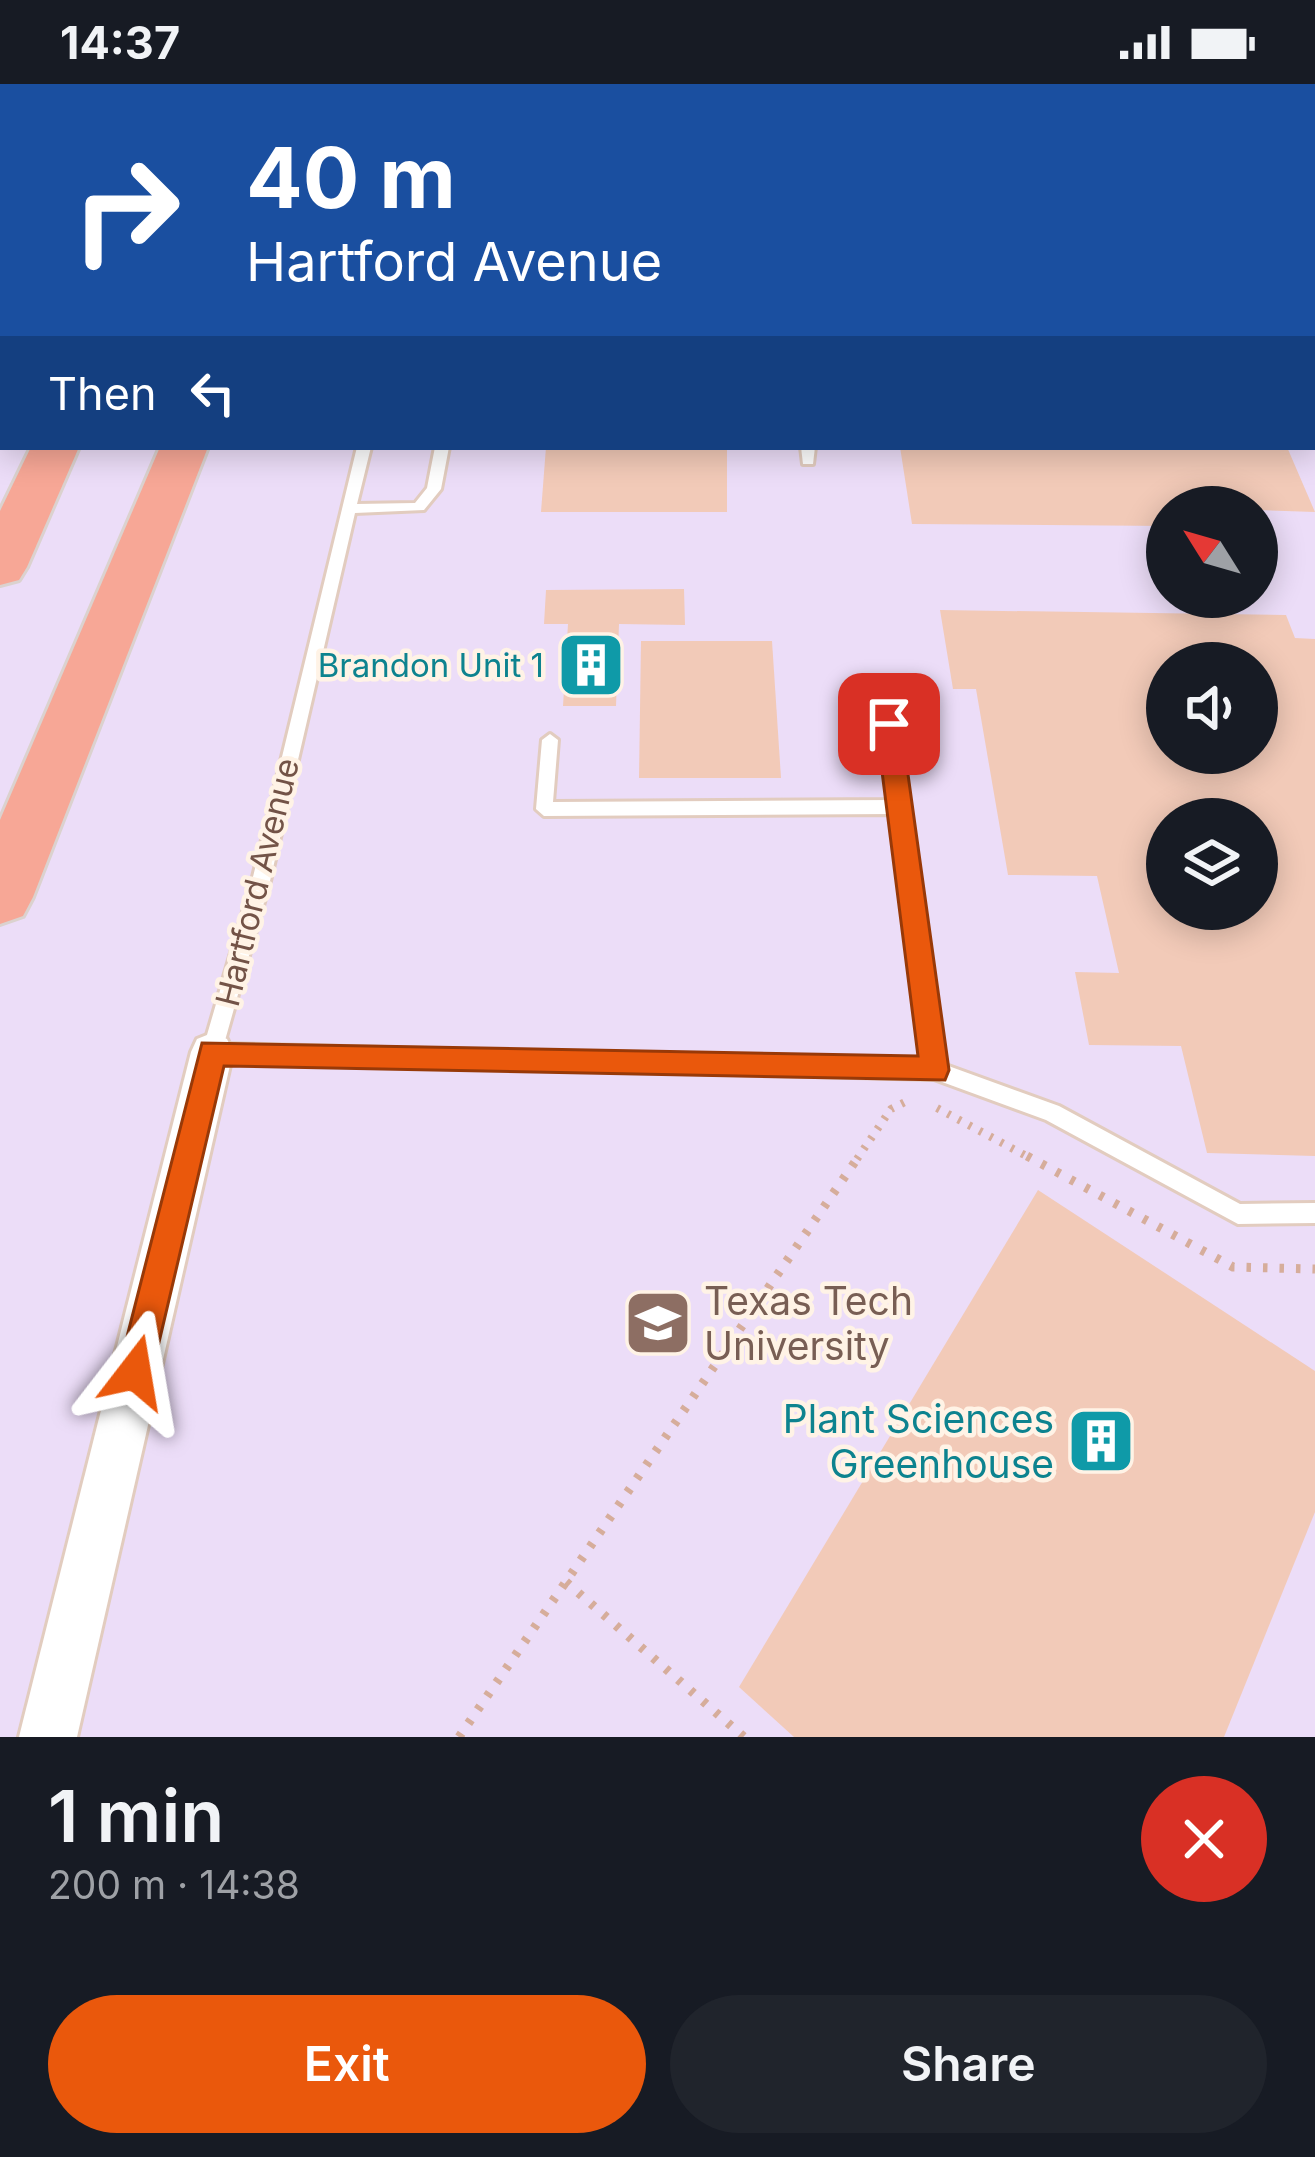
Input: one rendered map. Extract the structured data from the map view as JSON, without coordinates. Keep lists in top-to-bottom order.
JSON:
{
  "streets": {
    "lane": ["Hartford Avenue"]
  },
  "places": {
    "building": ["Brandon Unit 1", "Plant Sciences Greenhouse"],
    "school or university": ["Texas Tech University"]
  },
  "north": "top left",
  "page": {
    "status": "14:37",
    "turn": ["40 m", "Hartford Avenue"],
    "then": "Then",
    "heading": ["1 min", "200 m · 14:38"],
    "buttons": ["Exit", "Share"]
  }
}
